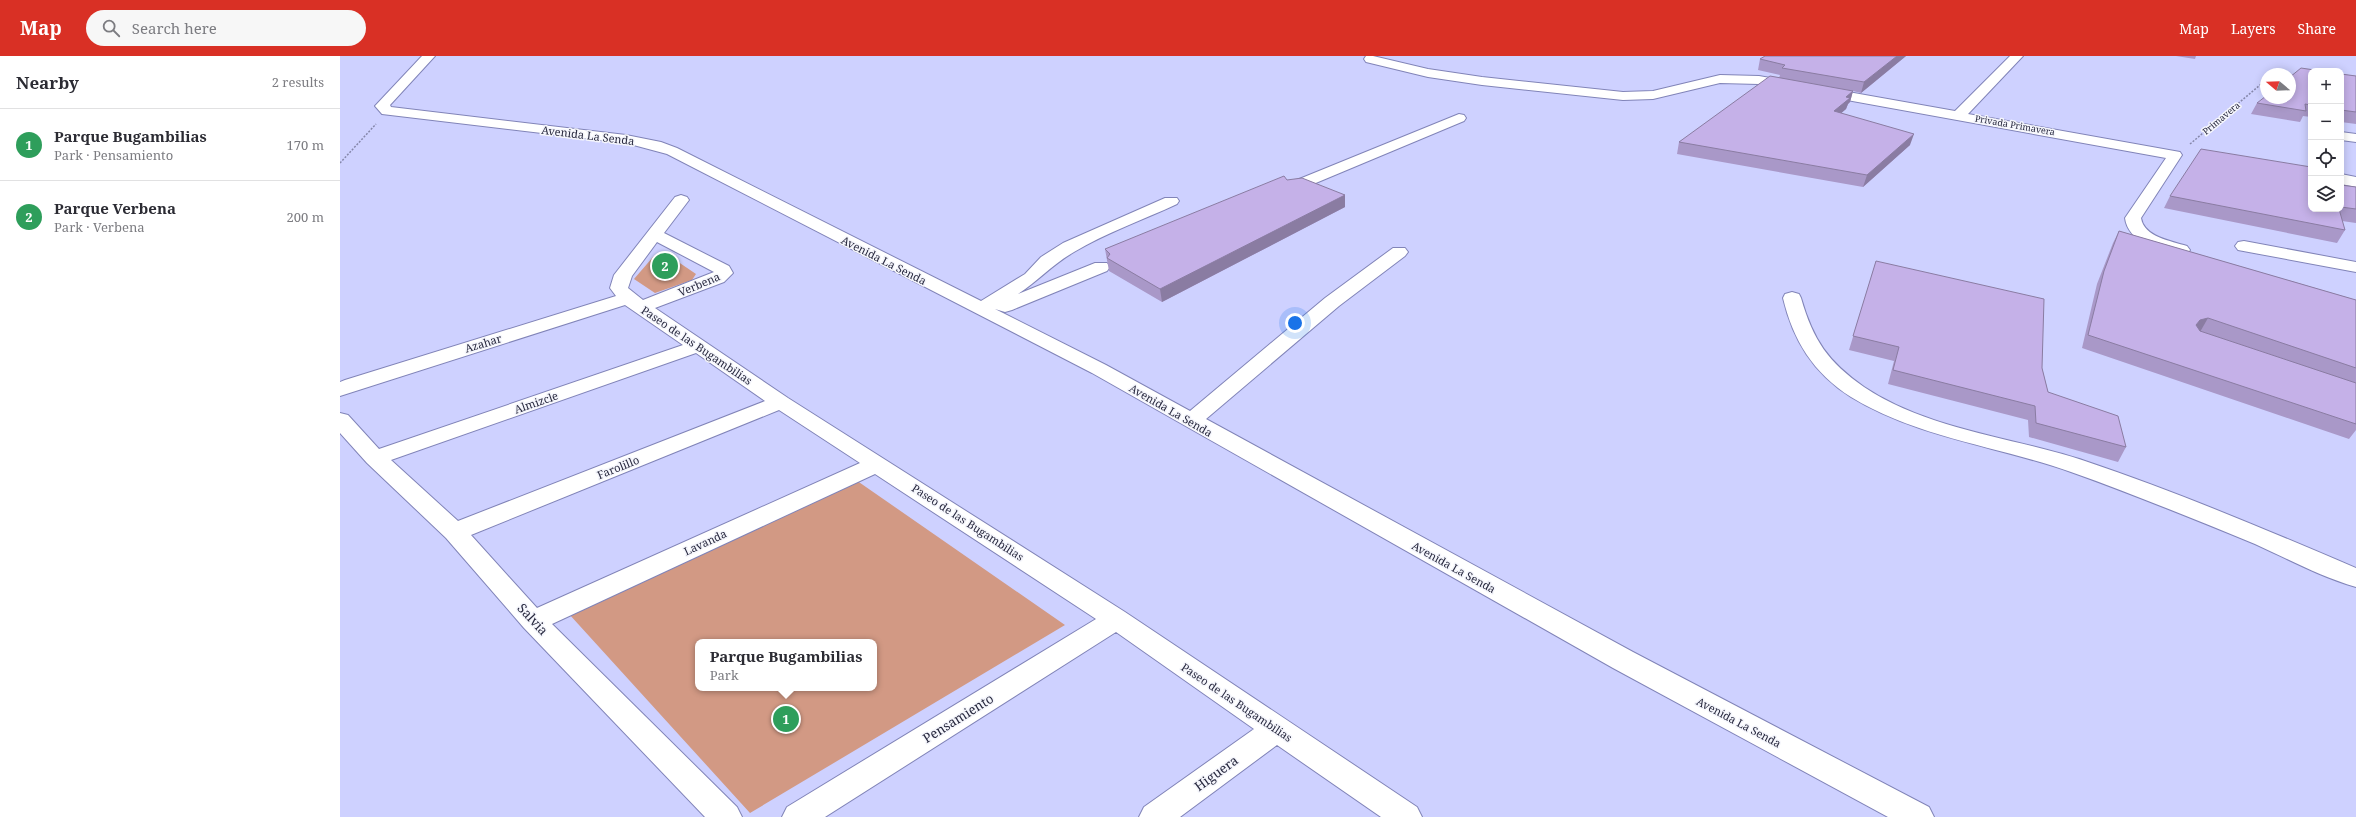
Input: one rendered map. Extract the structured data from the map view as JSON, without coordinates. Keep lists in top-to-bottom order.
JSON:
{
  "streets": {
    "street": [
      "Privada Primavera",
      "Avenida La Senda",
      "Verbena",
      "Azahar",
      "Paseo de las Bugambilias",
      "Almizcle",
      "Farolillo",
      "Lavanda",
      "Salvia",
      "Pensamiento",
      "Higuera"
    ],
    "path": ["Primavera"]
  },
  "crossings": [
    ["Primavera", "Privada Primavera"],
    ["Verbena", "Azahar"],
    ["Verbena", "Paseo de las Bugambilias"],
    ["Azahar", "Paseo de las Bugambilias"],
    ["Paseo de las Bugambilias", "Almizcle"],
    ["Paseo de las Bugambilias", "Farolillo"],
    ["Paseo de las Bugambilias", "Lavanda"],
    ["Paseo de las Bugambilias", "Pensamiento"],
    ["Paseo de las Bugambilias", "Higuera"],
    ["Almizcle", "Salvia"],
    ["Farolillo", "Salvia"],
    ["Lavanda", "Salvia"]
  ],
  "north": "left",
  "page": {
    "header": "Map",
    "search": "Search here",
    "nav": ["Map", "Layers", "Share"],
    "heading": ["Nearby", "2 results"],
    "map_buttons": ["+", "−"],
    "list": [
      {
        "mark": "1",
        "name": "Parque Bugambilias",
        "note": "Park · Pensamiento",
        "value": "170 m"
      },
      {
        "mark": "2",
        "name": "Parque Verbena",
        "note": "Park · Verbena",
        "value": "200 m"
      }
    ],
    "pins": ["2", "1"],
    "popup": ["Parque Bugambilias", "Park"]
  }
}
